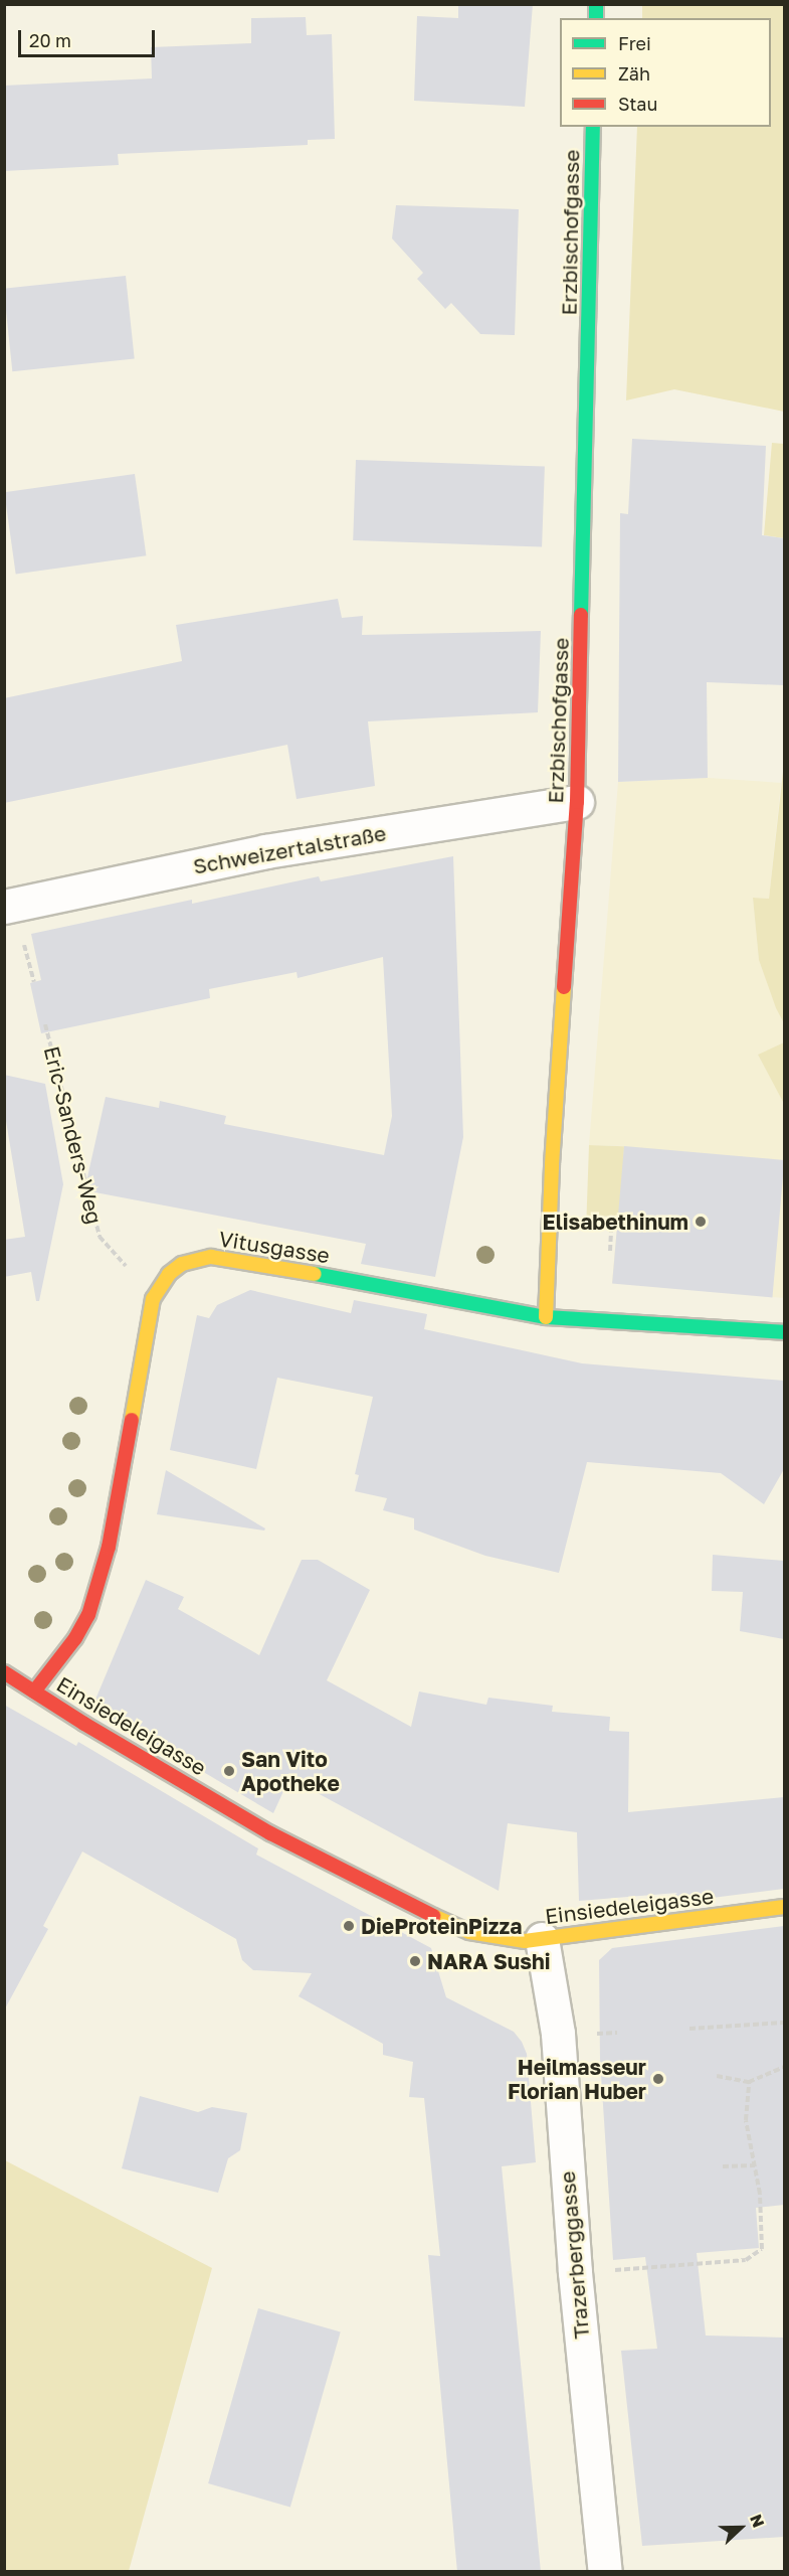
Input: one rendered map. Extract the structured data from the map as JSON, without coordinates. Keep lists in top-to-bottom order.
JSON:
{
  "streets": {
    "street": [
      "Erzbischofgasse",
      "Schweizertalstraße",
      "Vitusgasse",
      "Einsiedeleigasse",
      "Trazerberggasse"
    ],
    "path": ["Eric-Sanders-Weg"]
  },
  "crossings": [
    ["Erzbischofgasse", "Schweizertalstraße"],
    ["Erzbischofgasse", "Vitusgasse"],
    ["Eric-Sanders-Weg", "Vitusgasse"],
    ["Vitusgasse", "Einsiedeleigasse"],
    ["Einsiedeleigasse", "Trazerberggasse"]
  ],
  "places": [
    "Elisabethinum",
    "San Vito Apotheke",
    "DieProteinPizza",
    "NARA Sushi",
    "Heilmasseur Florian Huber"
  ],
  "legend": ["Frei", "Zäh", "Stau"],
  "scale_bar": "20 m",
  "north": "right"
}
